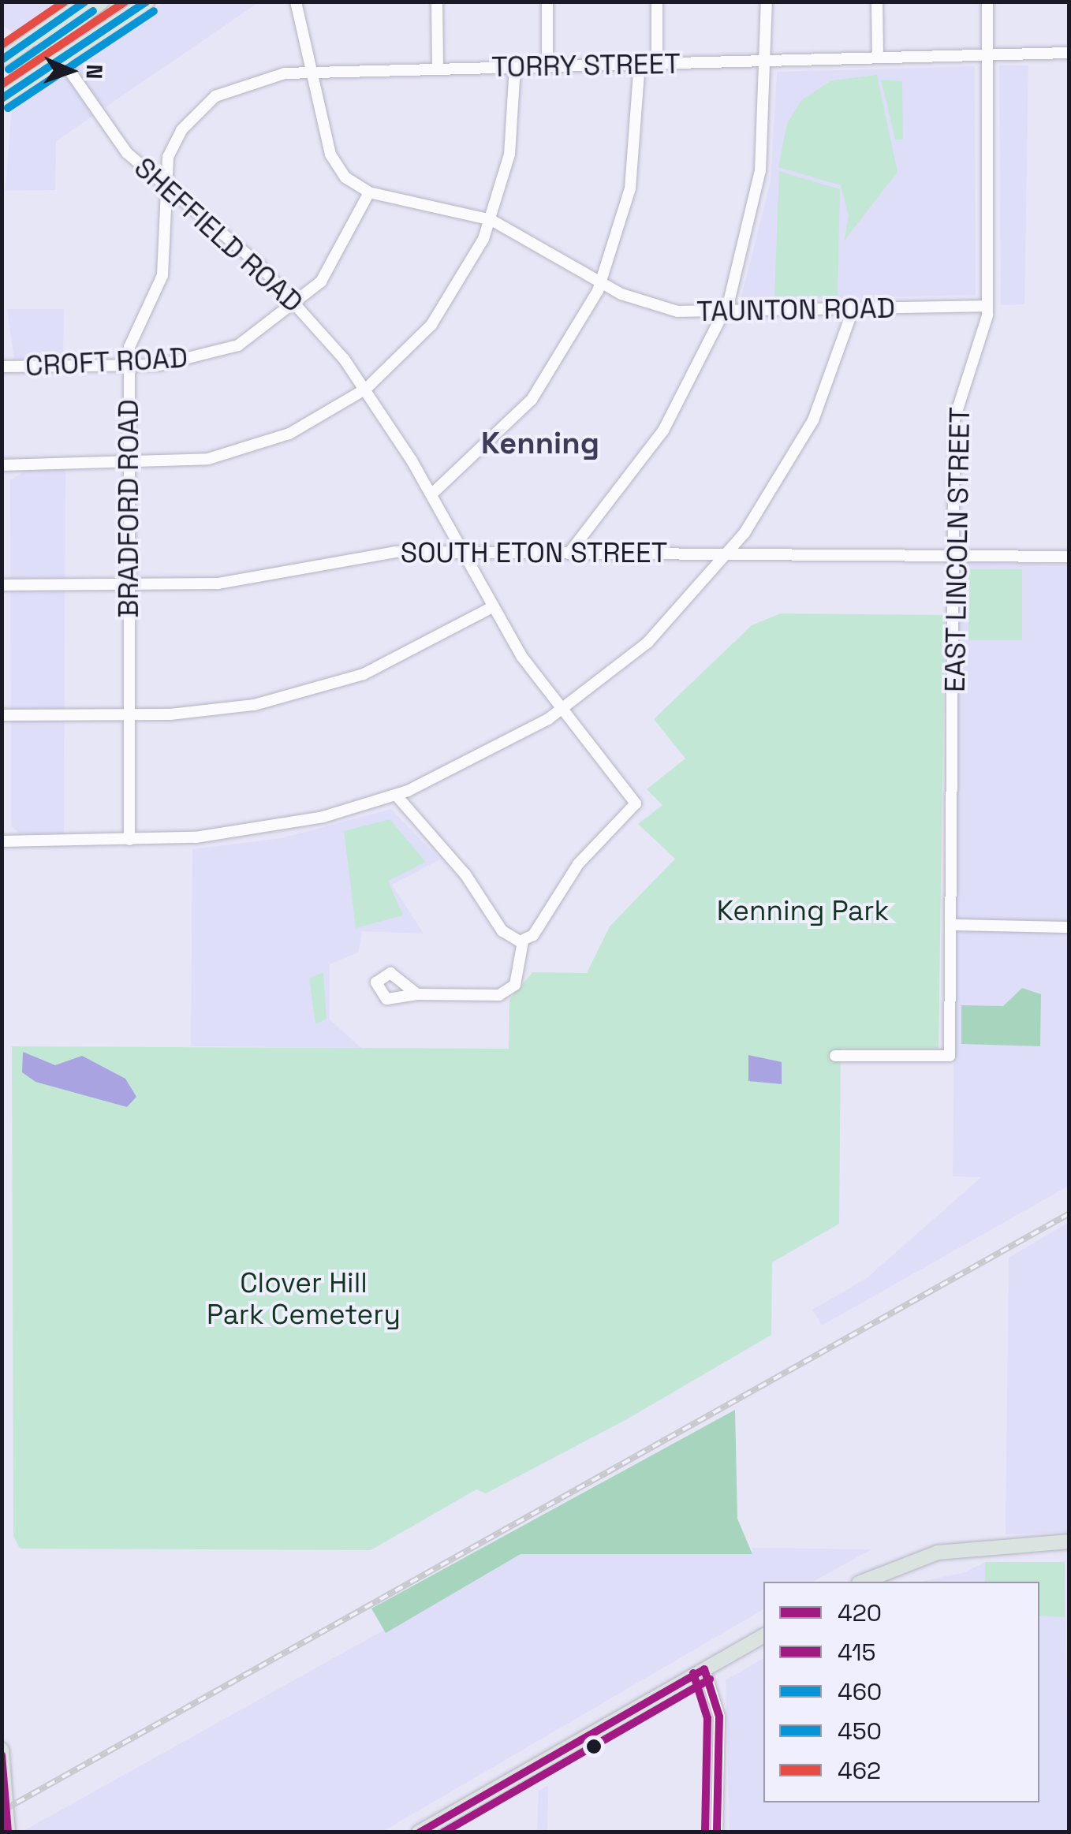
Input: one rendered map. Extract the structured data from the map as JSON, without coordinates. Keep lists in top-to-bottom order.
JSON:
{
  "streets": {
    "street": [
      "TORRY STREET",
      "SHEFFIELD ROAD",
      "TAUNTON ROAD",
      "CROFT ROAD",
      "BRADFORD ROAD",
      "EAST LINCOLN STREET",
      "SOUTH ETON STREET"
    ]
  },
  "crossings": [
    ["TORRY STREET", "SHEFFIELD ROAD"],
    ["TORRY STREET", "TAUNTON ROAD"],
    ["TORRY STREET", "BRADFORD ROAD"],
    ["TORRY STREET", "EAST LINCOLN STREET"],
    ["SHEFFIELD ROAD", "CROFT ROAD"],
    ["SHEFFIELD ROAD", "BRADFORD ROAD"],
    ["SHEFFIELD ROAD", "SOUTH ETON STREET"],
    ["TAUNTON ROAD", "CROFT ROAD"],
    ["TAUNTON ROAD", "EAST LINCOLN STREET"],
    ["CROFT ROAD", "BRADFORD ROAD"],
    ["BRADFORD ROAD", "SOUTH ETON STREET"],
    ["EAST LINCOLN STREET", "SOUTH ETON STREET"]
  ],
  "districts": ["Kenning"],
  "parks": ["Kenning Park", "Clover Hill Park Cemetery"],
  "lines": [
    "transit line 460",
    "transit line 462",
    "transit line 450",
    "transit line 420",
    "transit line 415"
  ],
  "legend": [
    "420",
    "415",
    "460",
    "450",
    "462"
  ],
  "north": "right"
}
